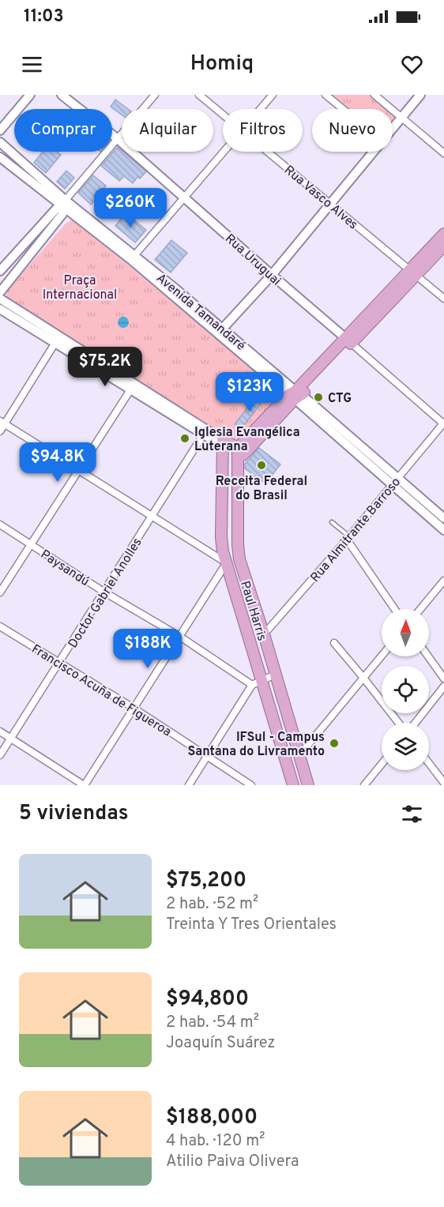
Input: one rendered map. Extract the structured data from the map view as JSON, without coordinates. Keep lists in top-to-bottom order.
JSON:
{
  "streets": {
    "highway": ["Paul Harris"],
    "street": [
      "Rua Vasco Alves",
      "Rua Uruguai",
      "Avenida Tamandaré",
      "Rua Almitrante Barroso",
      "Paysandú",
      "Doctor Gabriel Anolles",
      "Francisco Acuña de Figueroa"
    ]
  },
  "crossings": [
    ["Rua Uruguai", "Rua Almitrante Barroso"],
    ["Avenida Tamandaré", "Rua Almitrante Barroso"],
    ["Paysandú", "Doctor Gabriel Anolles"],
    ["Paysandú", "Paul Harris"],
    ["Doctor Gabriel Anolles", "Francisco Acuña de Figueroa"]
  ],
  "parks": ["Praça Internacional"],
  "places": [
    "CTG",
    "Iglesia Evangélica Luterana",
    "Receita Federal do Brasil",
    "IFSul - Campus Santana do Livramento"
  ],
  "north": "top",
  "page": {
    "status": "11:03",
    "header": "Homiq",
    "chip": [
      "Comprar",
      "Alquilar",
      "Filtros",
      "Nuevo"
    ],
    "price": [
      "$260K",
      "$75.2K",
      "$123K",
      "$94.8K",
      "$188K"
    ],
    "heading": "5 viviendas",
    "list": [
      {
        "name": "$75,200",
        "note": "2 hab. · 52 m² · Treinta Y Tres Orientales"
      },
      {
        "name": "$94,800",
        "note": "2 hab. · 54 m² · Joaquín Suárez"
      },
      {
        "name": "$188,000",
        "note": "4 hab. · 120 m² · Atilio Paiva Olivera"
      }
    ]
  }
}
